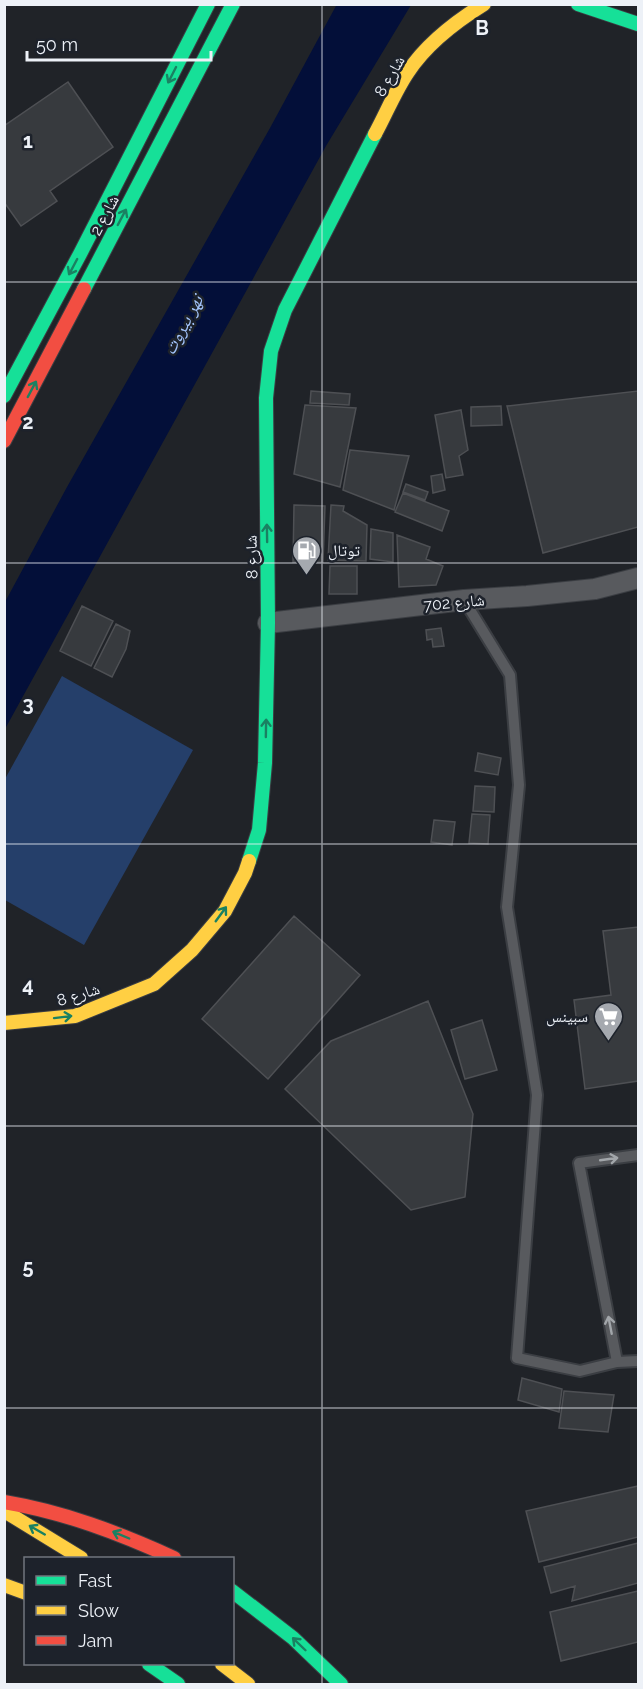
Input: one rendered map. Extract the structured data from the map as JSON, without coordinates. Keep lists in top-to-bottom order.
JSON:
{
  "streets": {
    "main road": ["شارع 8", "شارع 2"],
    "street": ["شارع 702"]
  },
  "crossings": [
    ["شارع 8", "شارع 702"]
  ],
  "one_way": ["شارع 8"],
  "water": ["نهر بيروت"],
  "places": {
    "fuel station": ["توتال"],
    "supermarket": ["سبينس"]
  },
  "legend": ["Fast", "Slow", "Jam"],
  "scale_bar": "50 m",
  "grid": {
    "columns": ["B"],
    "rows": [
      "1",
      "2",
      "3",
      "4",
      "5"
    ]
  }
}
